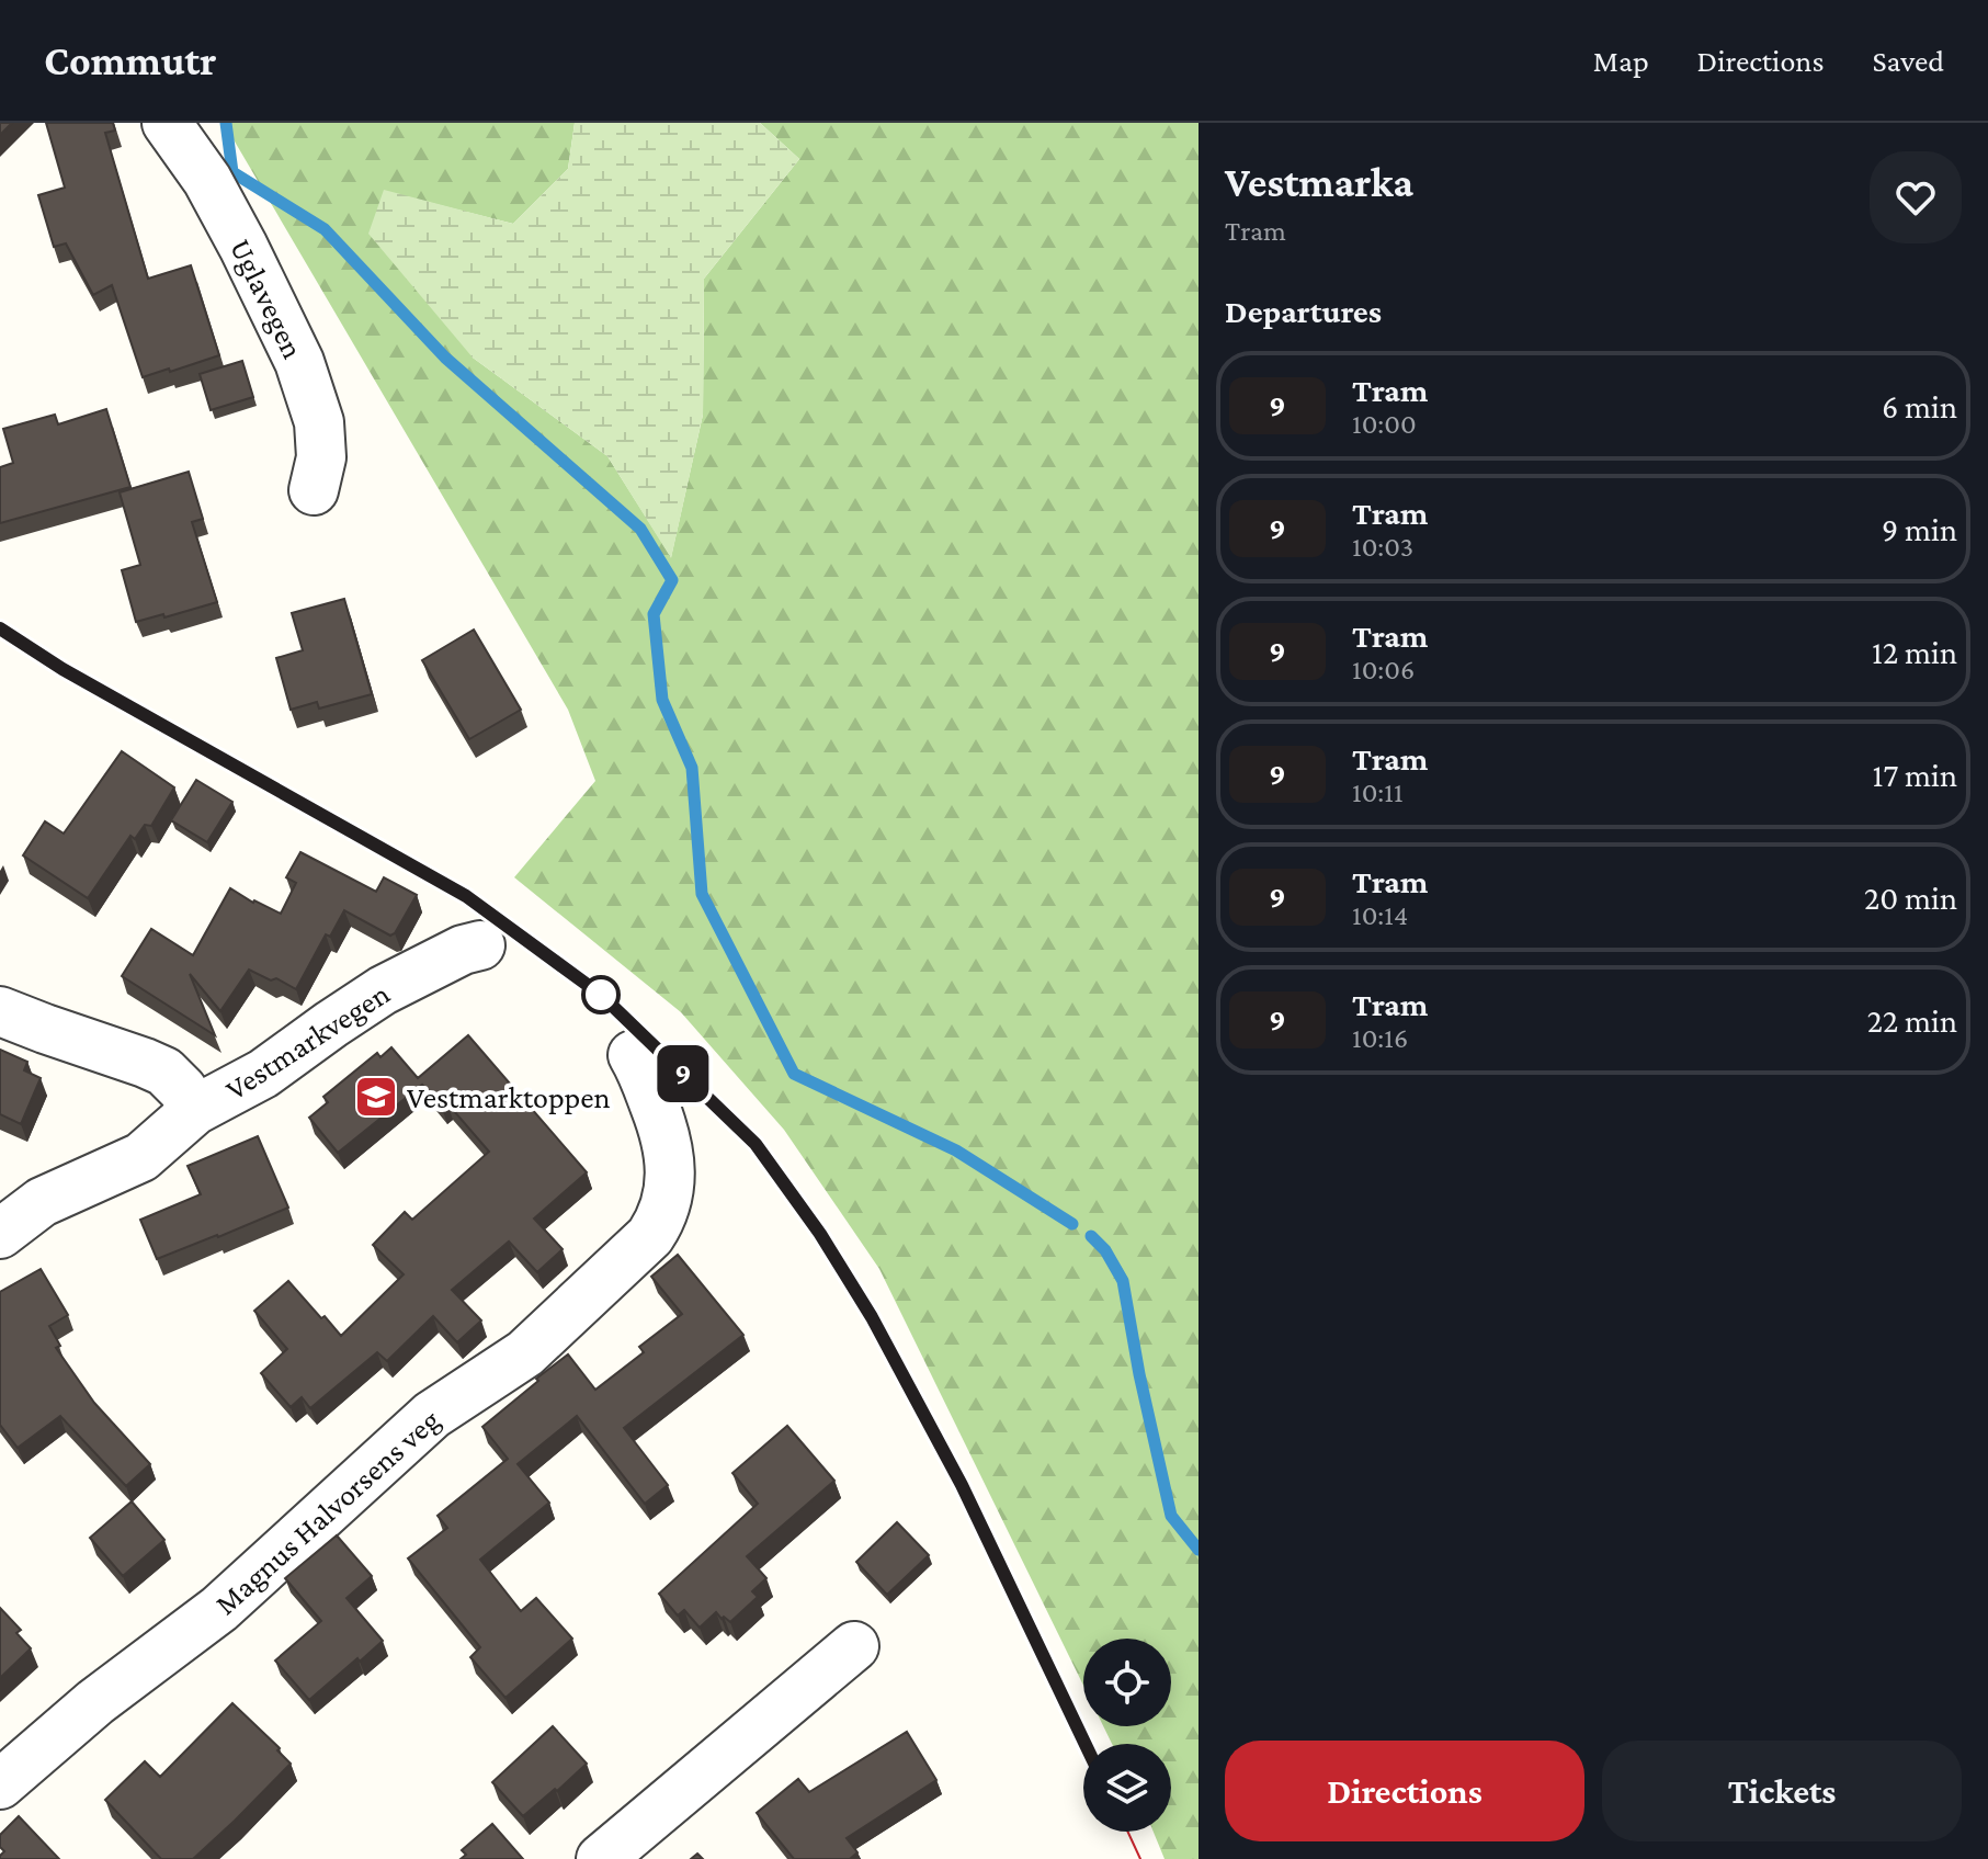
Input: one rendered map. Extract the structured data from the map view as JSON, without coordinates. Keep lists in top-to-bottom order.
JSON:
{
  "streets": {
    "street": ["Uglavegen", "Vestmarkvegen", "Magnus Halvorsens veg"]
  },
  "places": {
    "school or university": ["Vestmarktoppen"]
  },
  "lines": ["tram line 9"],
  "page": {
    "header": "Commutr",
    "nav": ["Map", "Directions", "Saved"],
    "on_map": "9",
    "heading": [
      ["Vestmarka", "Tram"],
      "Departures"
    ],
    "list": [
      {
        "mark": "9",
        "name": "Tram",
        "note": "10:00",
        "value": "6 min"
      },
      {
        "mark": "9",
        "name": "Tram",
        "note": "10:03",
        "value": "9 min"
      },
      {
        "mark": "9",
        "name": "Tram",
        "note": "10:06",
        "value": "12 min"
      },
      {
        "mark": "9",
        "name": "Tram",
        "note": "10:11",
        "value": "17 min"
      },
      {
        "mark": "9",
        "name": "Tram",
        "note": "10:14",
        "value": "20 min"
      },
      {
        "mark": "9",
        "name": "Tram",
        "note": "10:16",
        "value": "22 min"
      }
    ],
    "buttons": ["Directions", "Tickets"]
  }
}
